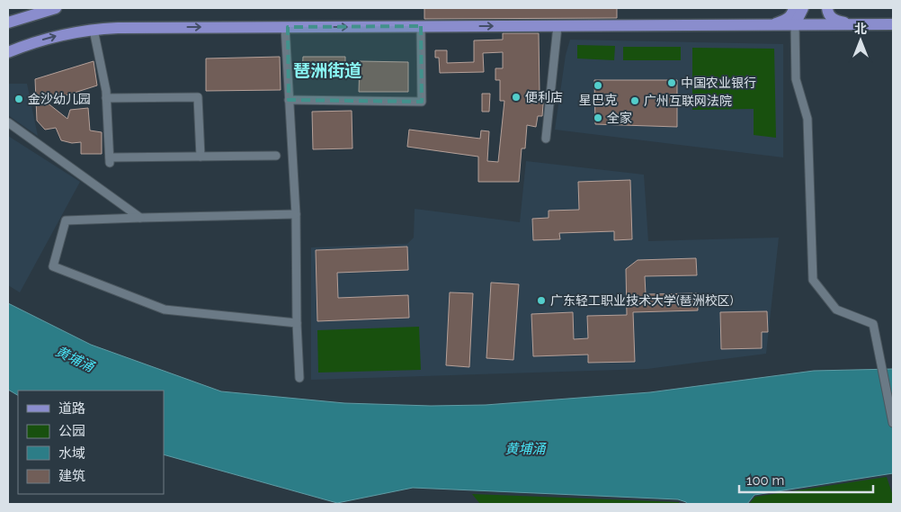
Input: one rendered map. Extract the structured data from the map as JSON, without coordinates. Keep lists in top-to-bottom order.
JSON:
{
  "districts": ["琶洲街道"],
  "water": ["黄埔涌"],
  "places": [
    "中国农业银行",
    "星巴克",
    "便利店",
    "金沙幼儿园",
    "广州互联网法院",
    "全家",
    "广东轻工职业技术大学(琶洲校区)"
  ],
  "legend": [
    "道路",
    "公园",
    "水域",
    "建筑"
  ],
  "scale_bar": "100 m",
  "north": "top"
}
